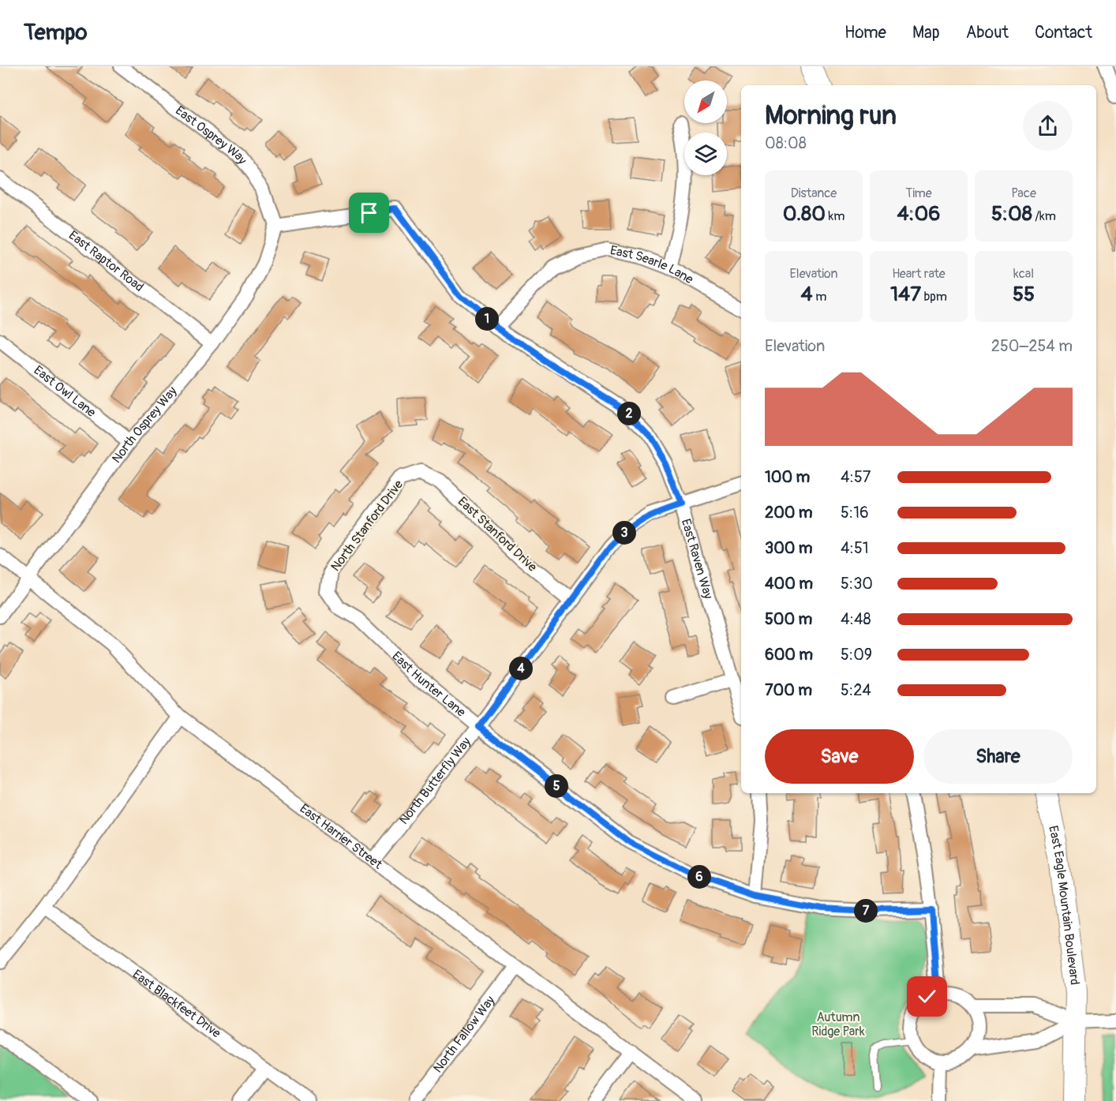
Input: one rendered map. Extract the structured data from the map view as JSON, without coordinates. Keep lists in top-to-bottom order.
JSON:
{
  "streets": {
    "main road": ["East Eagle Mountain Boulevard"],
    "street": [
      "East Osprey Way",
      "East Raptor Road",
      "East Searle Lane",
      "East Owl Lane",
      "North Osprey Way",
      "North Stanford Drive",
      "East Stanford Drive",
      "East Raven Way",
      "East Hunter Lane",
      "North Butterfly Way",
      "East Harrier Street",
      "East Blackfeet Drive",
      "North Fallow Way"
    ]
  },
  "crossings": [
    ["East Osprey Way", "North Osprey Way"],
    ["East Osprey Way", "East Raven Way"],
    ["East Raptor Road", "North Osprey Way"],
    ["East Searle Lane", "East Raven Way"],
    ["East Owl Lane", "North Osprey Way"],
    ["North Osprey Way", "East Raven Way"],
    ["North Osprey Way", "East Harrier Street"],
    ["North Stanford Drive", "East Stanford Drive"],
    ["North Stanford Drive", "East Hunter Lane"],
    ["East Stanford Drive", "North Butterfly Way"],
    ["East Raven Way", "North Butterfly Way"],
    ["East Hunter Lane", "North Butterfly Way"],
    ["North Butterfly Way", "East Harrier Street"],
    ["East Harrier Street", "North Fallow Way"]
  ],
  "parks": ["Autumn Ridge Park"],
  "north": "bottom left",
  "page": {
    "header": "Tempo",
    "nav": [
      "Home",
      "Map",
      "About",
      "Contact"
    ],
    "heading": ["Morning run", "08:08"],
    "stats": [
      ["Distance", "0.80 km"],
      ["Time", "4:06"],
      ["Pace", "5:08 /km"],
      ["Elevation", "4 m"],
      ["Heart rate", "147 bpm"],
      ["kcal", "55"]
    ],
    "pins": [
      "1",
      "2",
      "3",
      "4",
      "5",
      "6",
      "7"
    ],
    "chart": ["Elevation", "250–254 m"],
    "list": [
      {
        "name": "100 m",
        "note": "4:57"
      },
      {
        "name": "200 m",
        "note": "5:16"
      },
      {
        "name": "300 m",
        "note": "4:51"
      },
      {
        "name": "400 m",
        "note": "5:30"
      },
      {
        "name": "500 m",
        "note": "4:48"
      },
      {
        "name": "600 m",
        "note": "5:09"
      },
      {
        "name": "700 m",
        "note": "5:24"
      }
    ],
    "buttons": ["Save", "Share"]
  }
}
